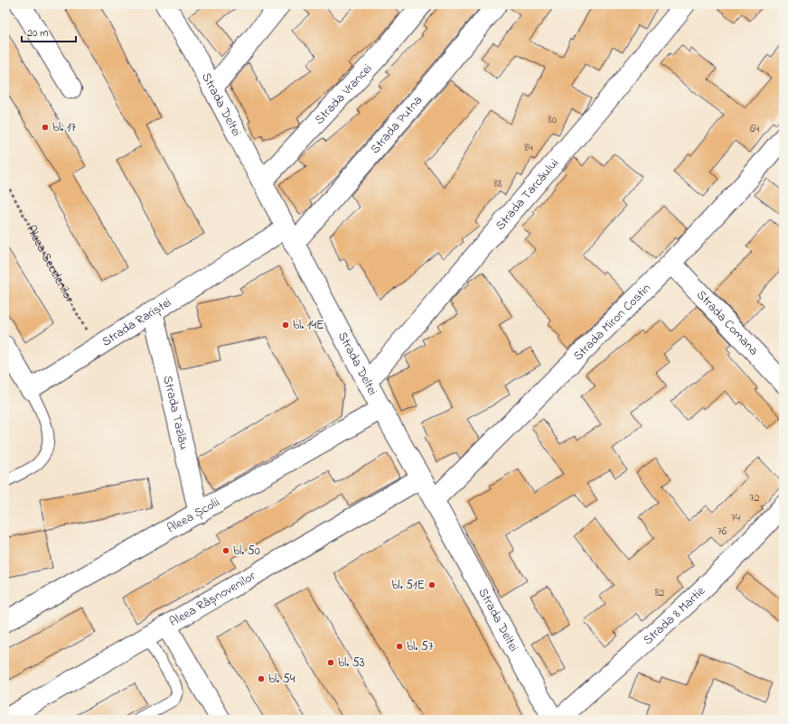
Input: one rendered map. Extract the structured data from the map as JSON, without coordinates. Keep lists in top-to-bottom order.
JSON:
{
  "streets": {
    "street": [
      "Strada Vrancei",
      "Strada Deltei",
      "Strada Putna",
      "Strada Tarcăului",
      "Strada Rariștei",
      "Strada Miron Costin",
      "Strada Comana",
      "Strada Tazlău",
      "Aleea Școlii",
      "Aleea Râșnovenilor",
      "Strada 8 Martie"
    ],
    "path": ["Aleea Secelenilor"]
  },
  "crossings": [
    ["Strada Vrancei", "Strada Deltei"],
    ["Strada Deltei", "Strada Putna"],
    ["Strada Deltei", "Strada Tarcăului"],
    ["Strada Deltei", "Strada Rariștei"],
    ["Strada Deltei", "Strada Miron Costin"],
    ["Strada Deltei", "Aleea Școlii"],
    ["Strada Deltei", "Aleea Râșnovenilor"],
    ["Strada Putna", "Strada Rariștei"],
    ["Aleea Secelenilor", "Strada Rariștei"],
    ["Strada Rariștei", "Strada Tazlău"],
    ["Strada Miron Costin", "Strada Comana"],
    ["Strada Tazlău", "Aleea Școlii"]
  ],
  "places": [
    "bl. 17",
    "bl. 14E",
    "bl. 50",
    "bl. 51E",
    "bl. 57",
    "bl. 53",
    "bl. 54"
  ],
  "house_numbers": [
    "80",
    "64",
    "84",
    "88",
    "72",
    "74",
    "76",
    "82"
  ],
  "scale_bar": "20 m"
}
